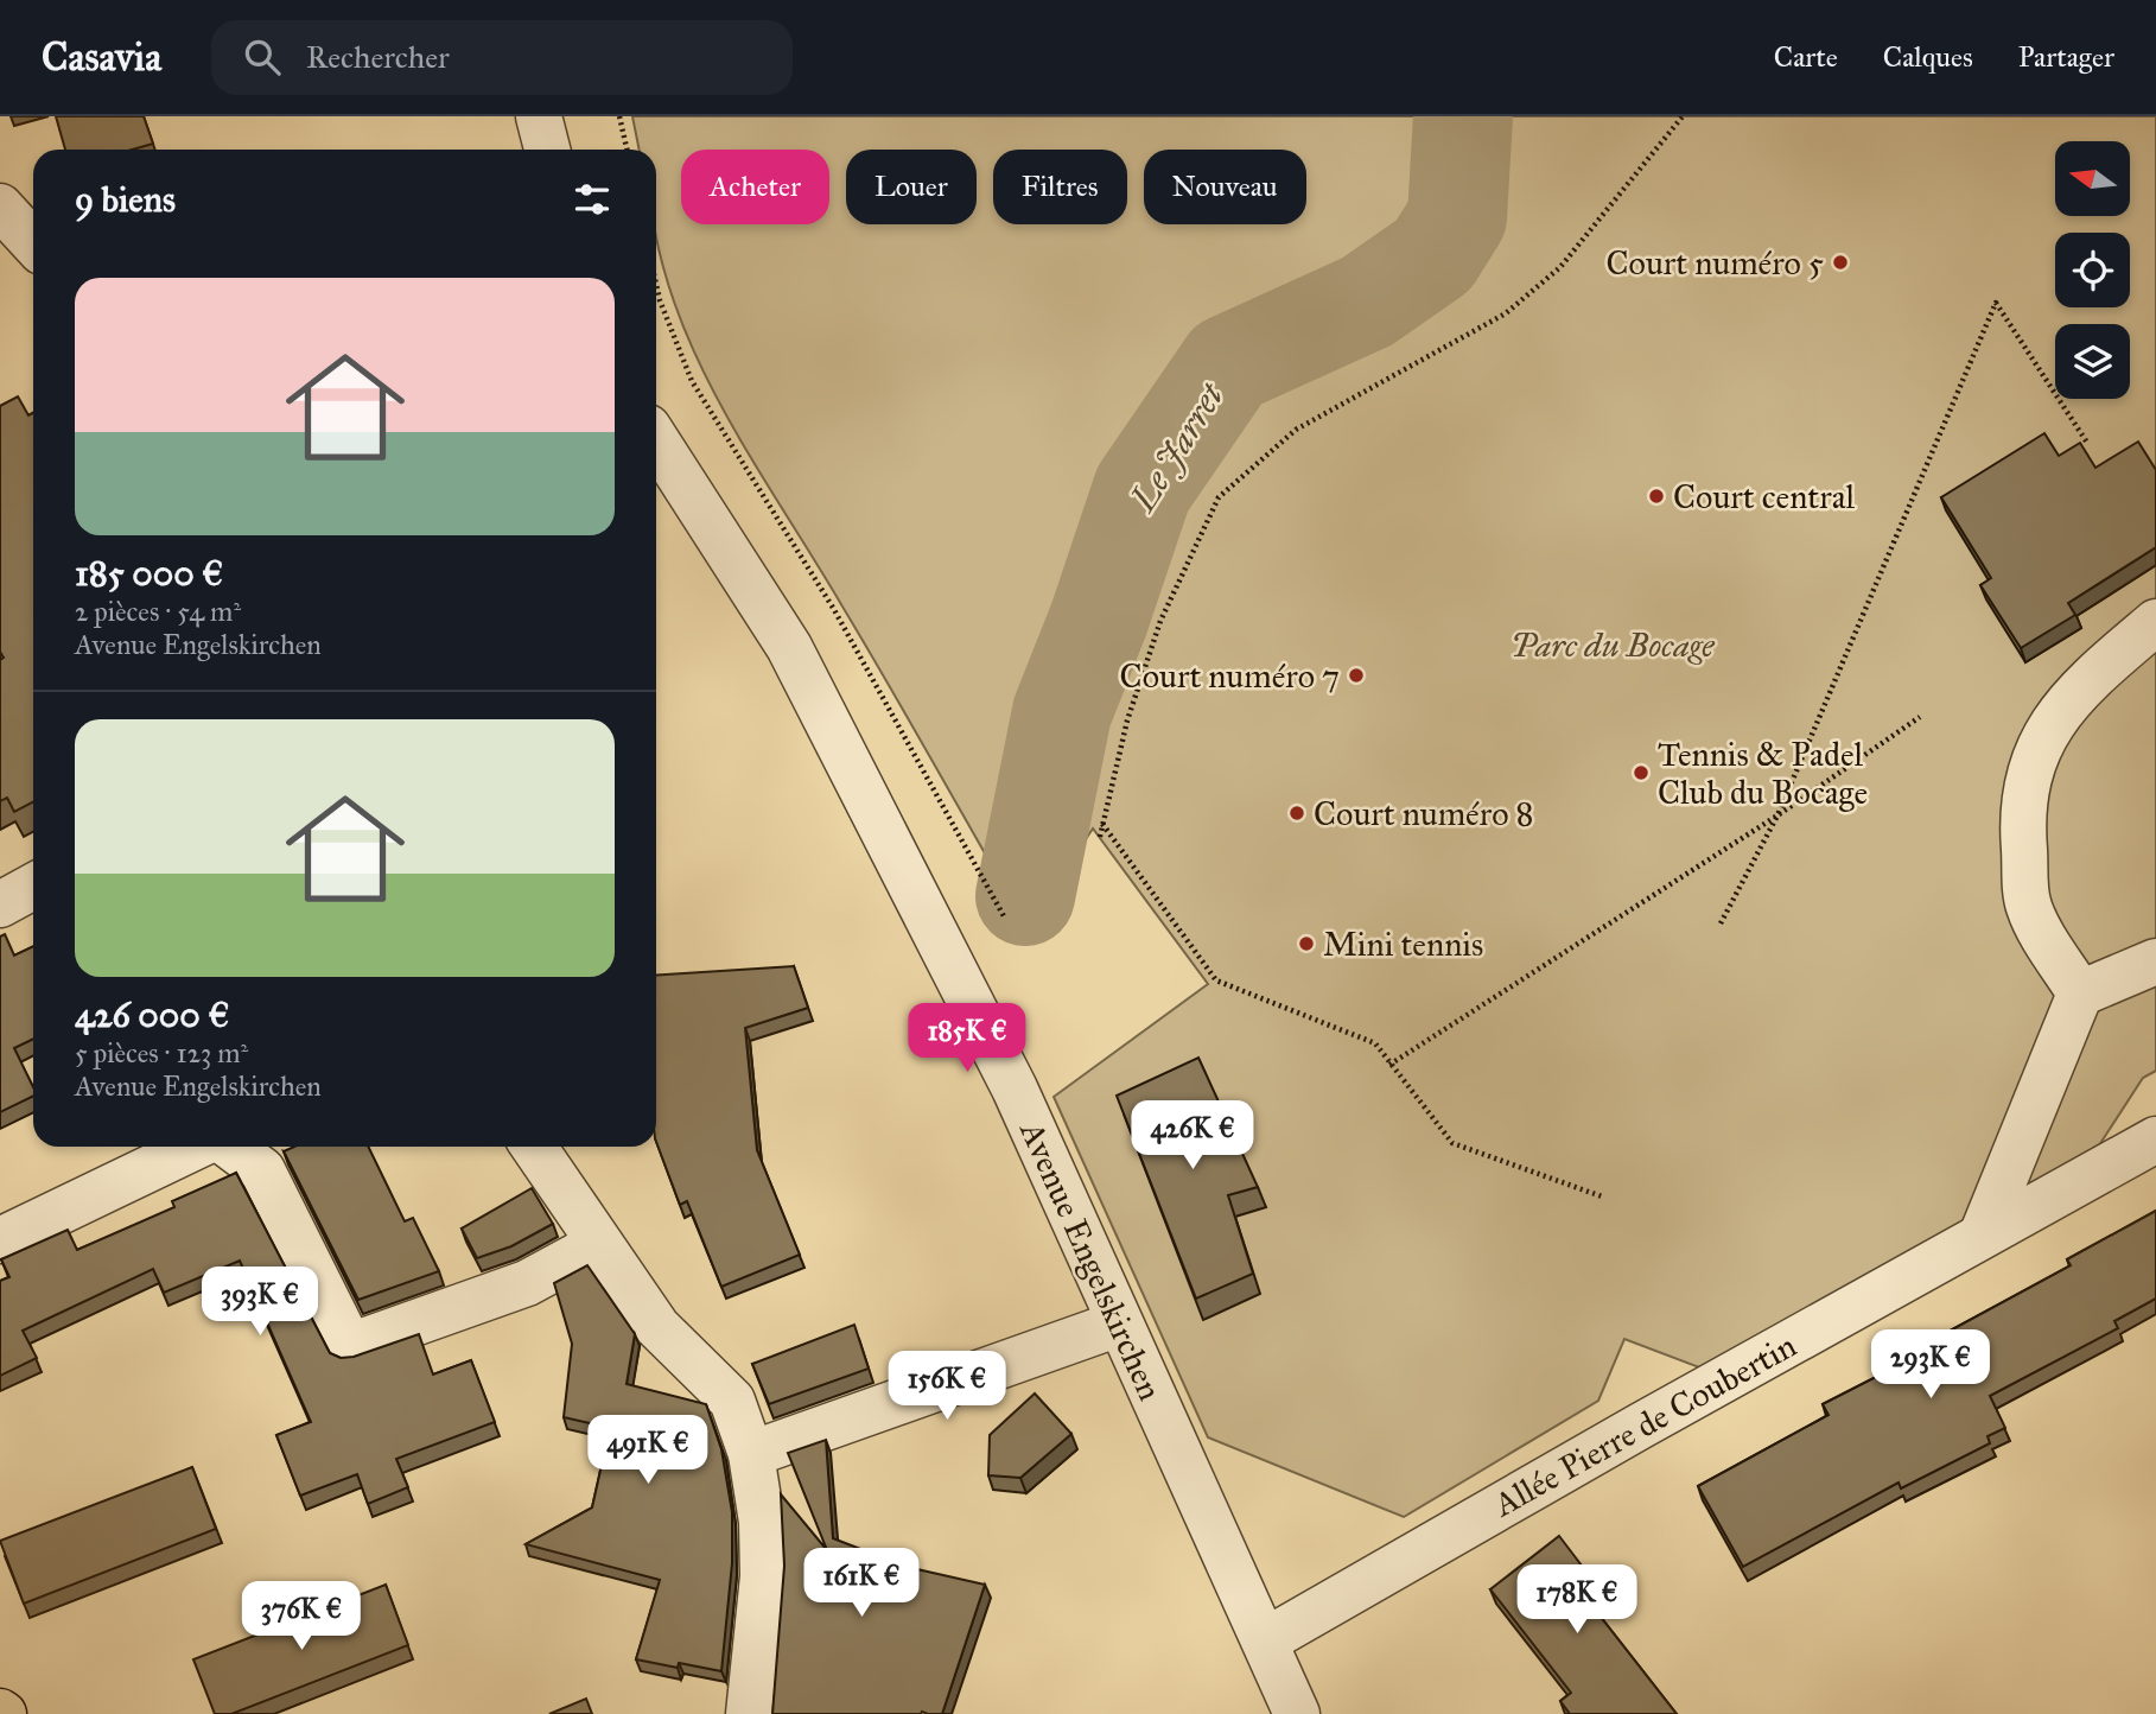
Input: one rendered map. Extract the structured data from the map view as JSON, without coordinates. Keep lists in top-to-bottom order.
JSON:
{
  "streets": {
    "street": ["Avenue Engelskirchen", "Allée Pierre de Coubertin"]
  },
  "crossings": [
    ["Avenue Engelskirchen", "Allée Pierre de Coubertin"]
  ],
  "water": ["Le Jarret"],
  "parks": ["Parc du Bocage"],
  "places": [
    "Court numéro 5",
    "Court central",
    "Court numéro 7",
    "Tennis & Padel Club du Bocage",
    "Court numéro 8",
    "Mini tennis"
  ],
  "north": "left",
  "page": {
    "header": "Casavia",
    "search": "Rechercher",
    "nav": ["Carte", "Calques", "Partager"],
    "chip": [
      "Acheter",
      "Louer",
      "Filtres",
      "Nouveau"
    ],
    "heading": "9 biens",
    "list": [
      {
        "name": "185 000 €",
        "note": "2 pièces · 54 m² · Avenue Engelskirchen"
      },
      {
        "name": "426 000 €",
        "note": "5 pièces · 123 m² · Avenue Engelskirchen"
      }
    ],
    "price": [
      "185K €",
      "426K €",
      "393K €",
      "293K €",
      "156K €",
      "491K €",
      "161K €",
      "178K €",
      "376K €"
    ]
  }
}
